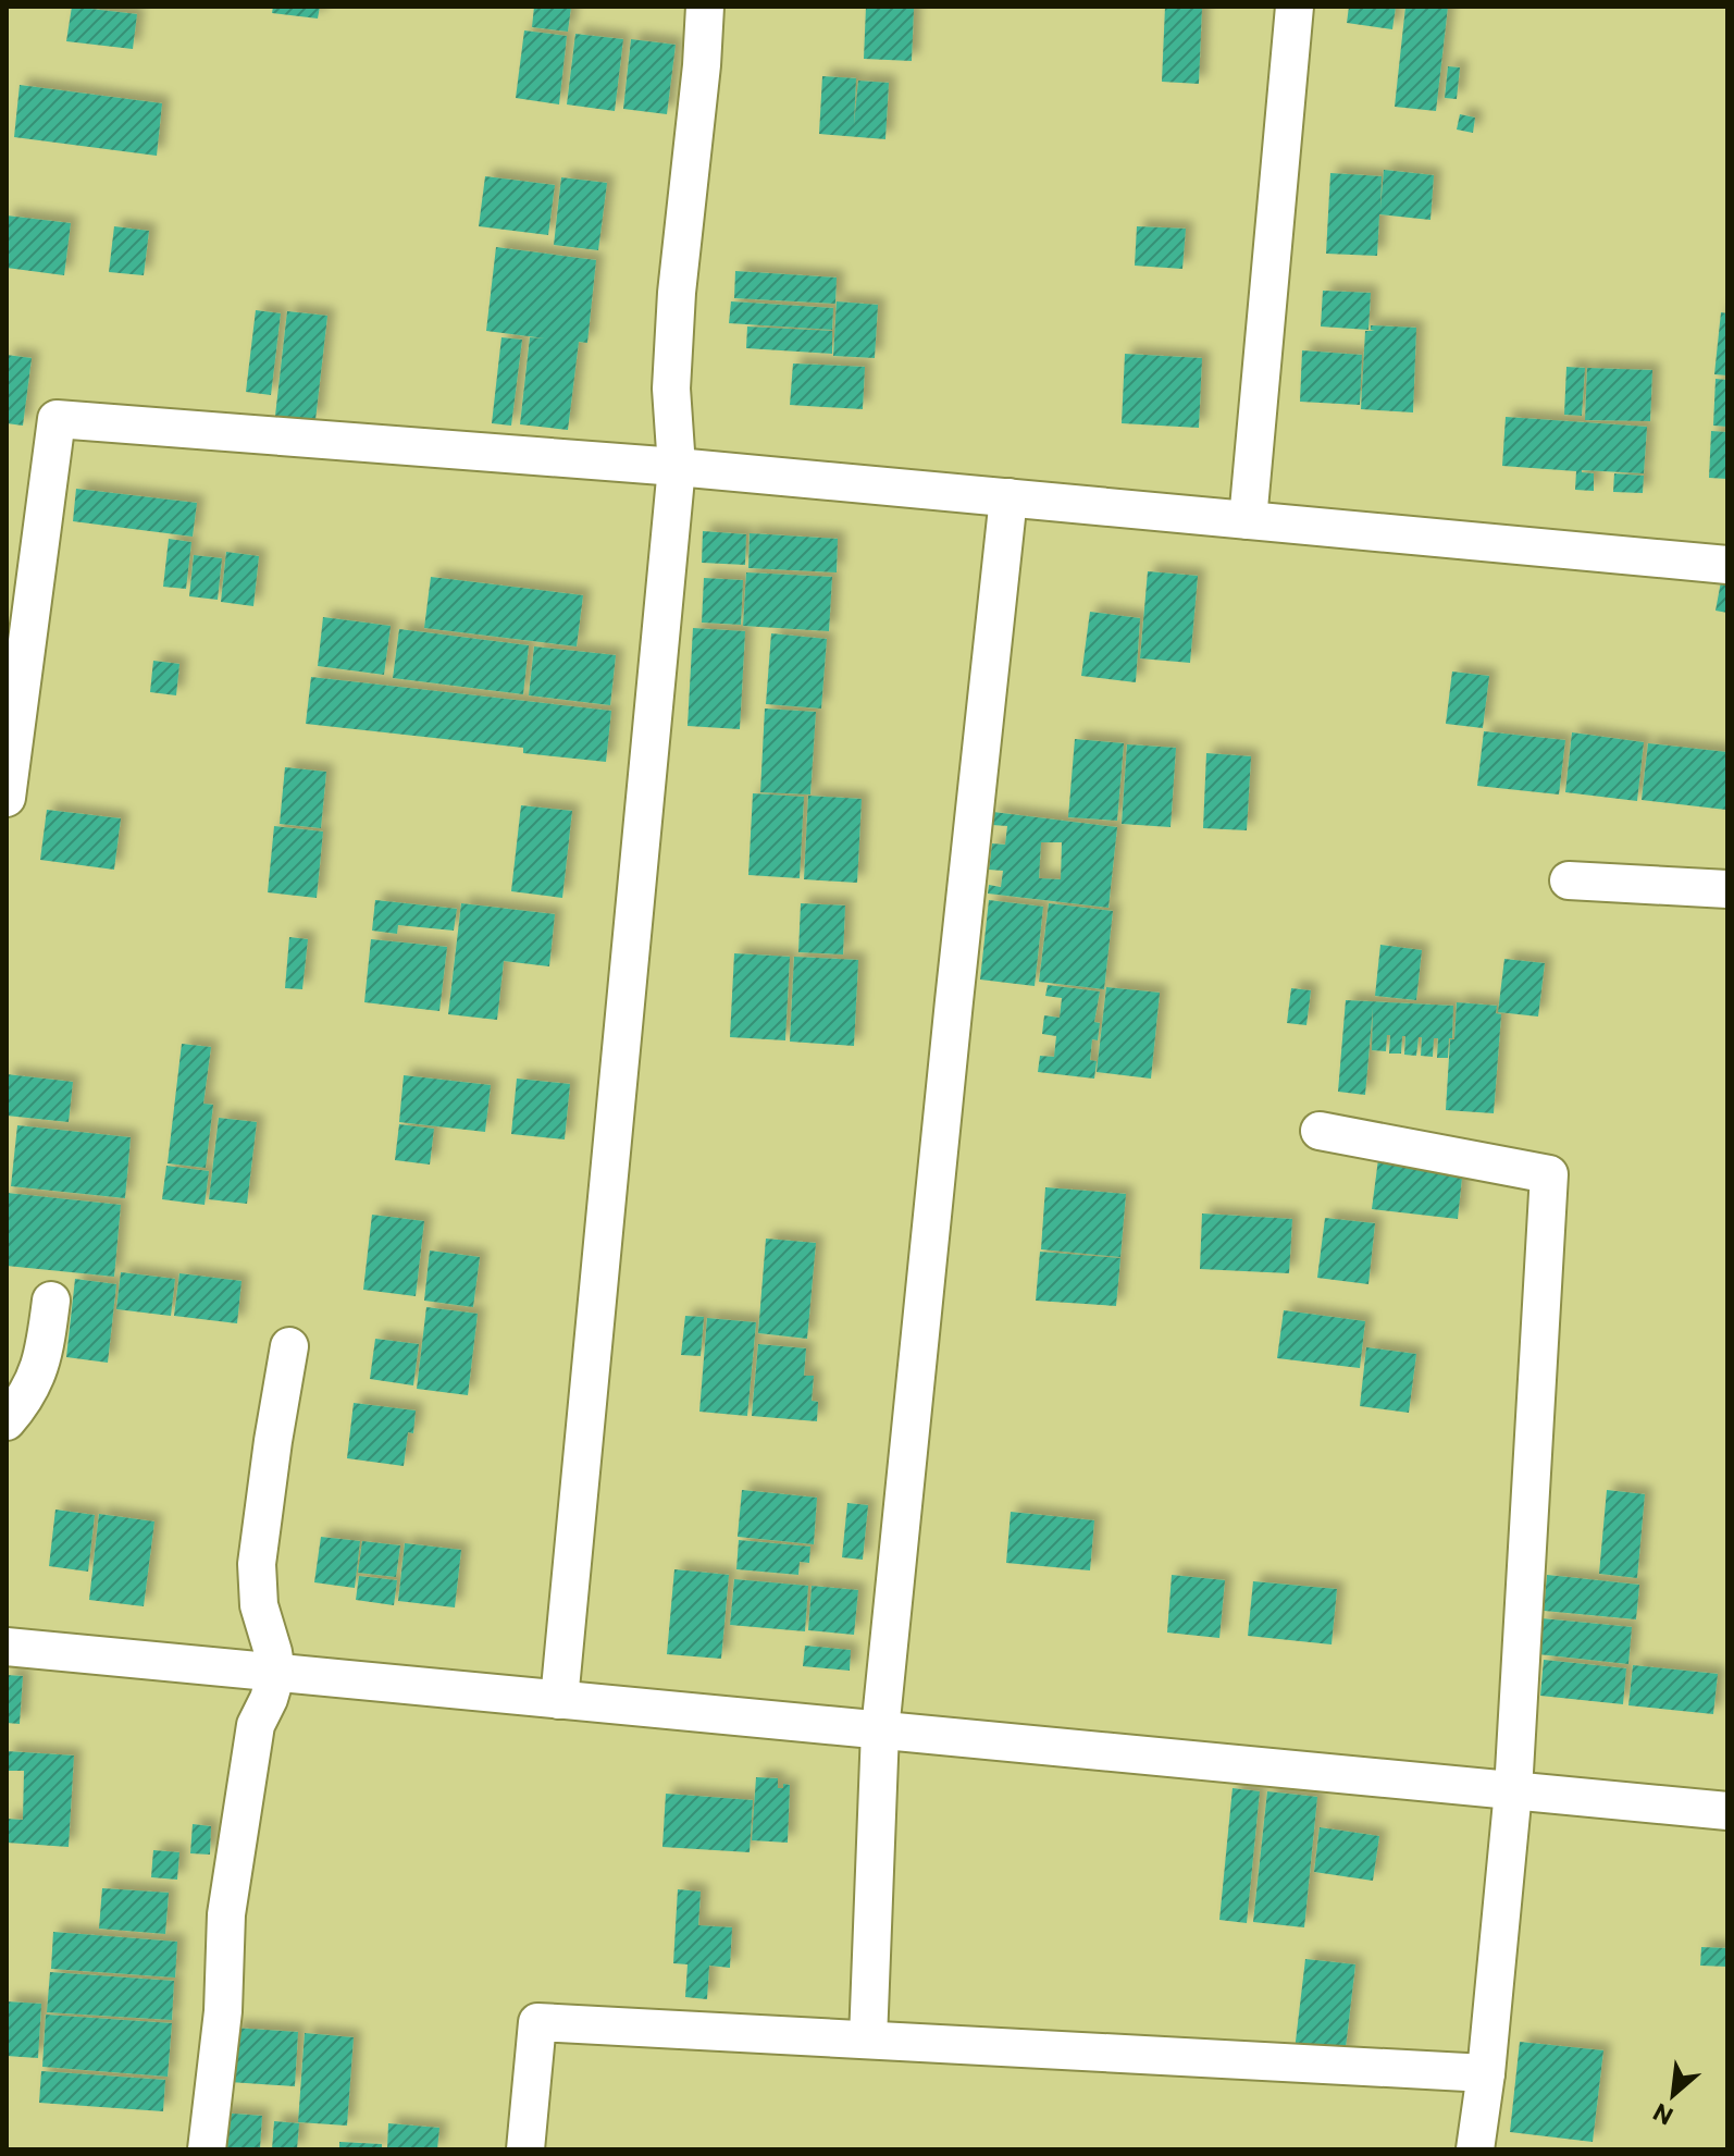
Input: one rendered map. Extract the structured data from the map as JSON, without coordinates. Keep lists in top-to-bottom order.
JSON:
{
  "north": "bottom left"
}
